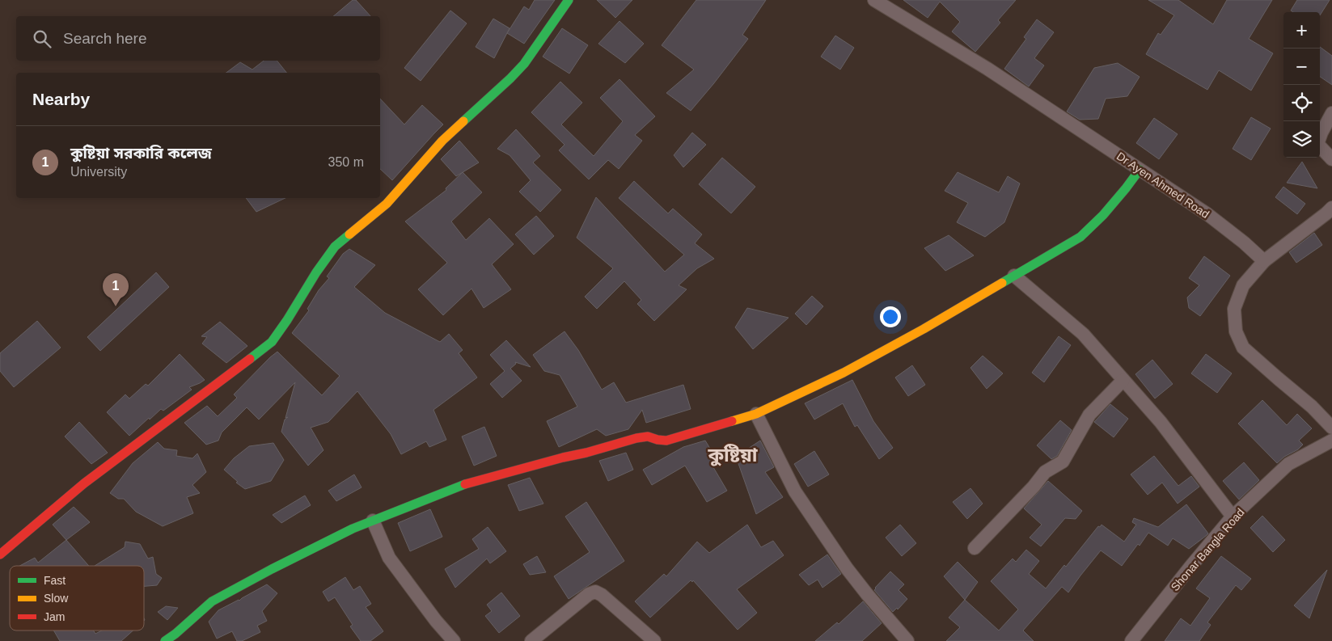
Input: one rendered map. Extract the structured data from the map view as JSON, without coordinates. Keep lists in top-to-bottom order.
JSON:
{
  "streets": {
    "street": ["Dr Ayen Ahmed Road", "Shonar Bangla Road"]
  },
  "districts": ["কুষ্টিয়া"],
  "legend": ["Fast", "Slow", "Jam"],
  "page": {
    "map_buttons": ["+", "−"],
    "search": "Search here",
    "heading": "Nearby",
    "list": [
      {
        "mark": "1",
        "name": "কুষ্টিয়া সরকারি কলেজ",
        "note": "University",
        "value": "350 m"
      }
    ],
    "pins": "1"
  }
}
